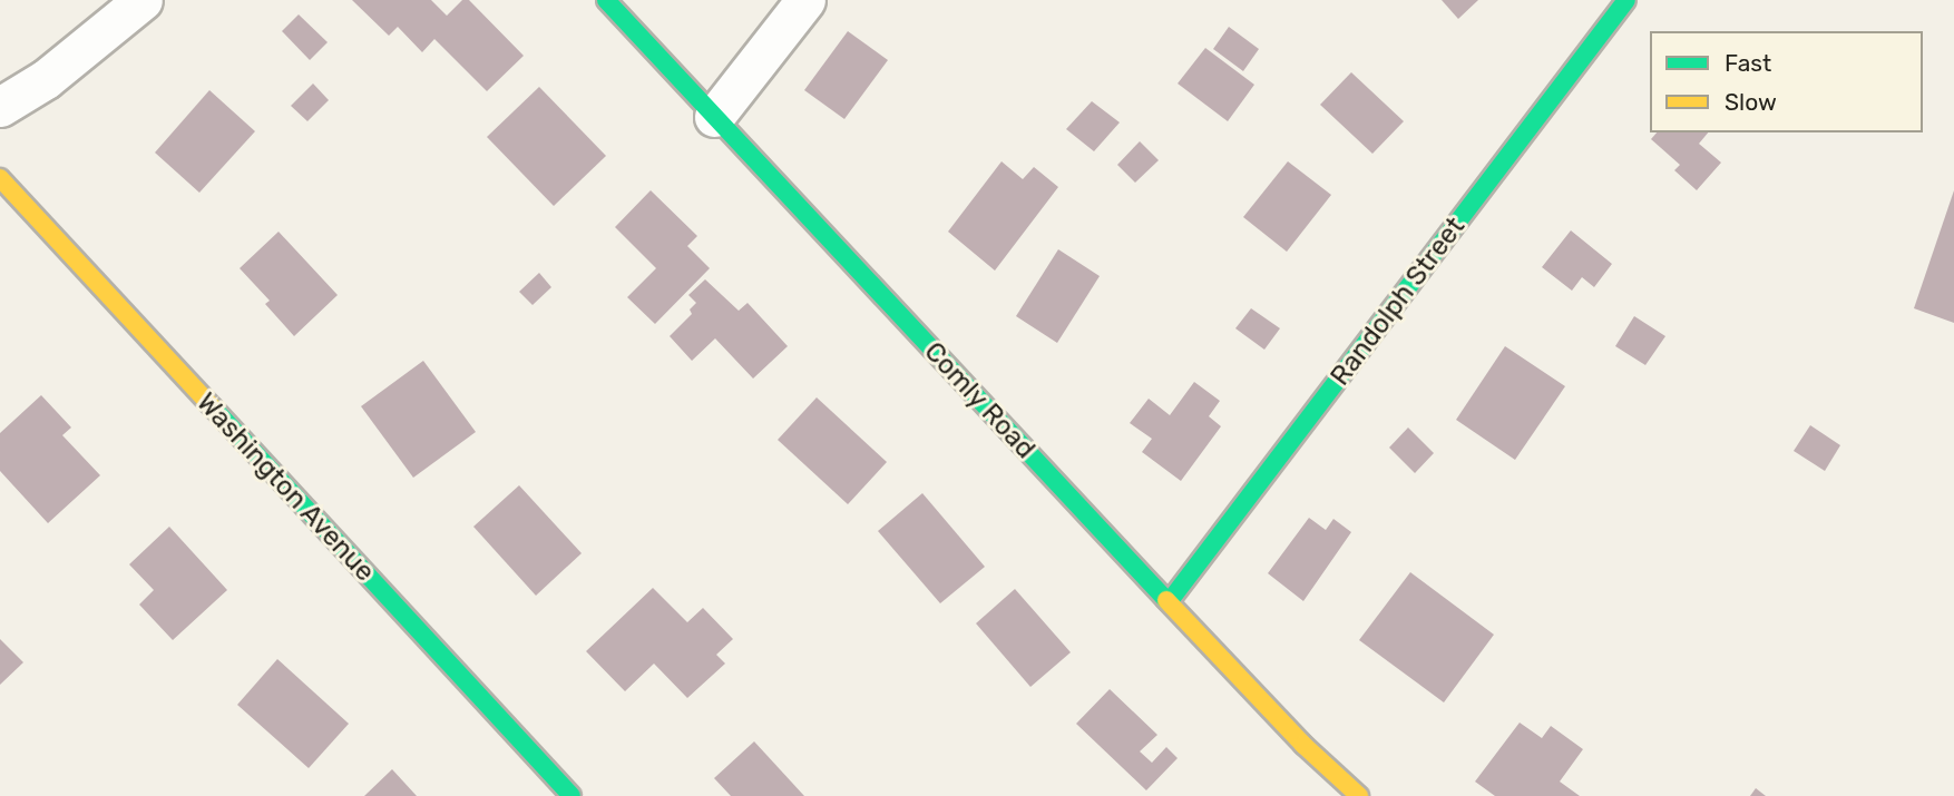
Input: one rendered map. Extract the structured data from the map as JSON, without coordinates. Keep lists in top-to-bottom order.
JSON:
{
  "streets": {
    "street": ["Randolph Street", "Comly Road", "Washington Avenue"]
  },
  "crossings": [
    ["Randolph Street", "Comly Road"]
  ],
  "legend": ["Fast", "Slow"]
}
